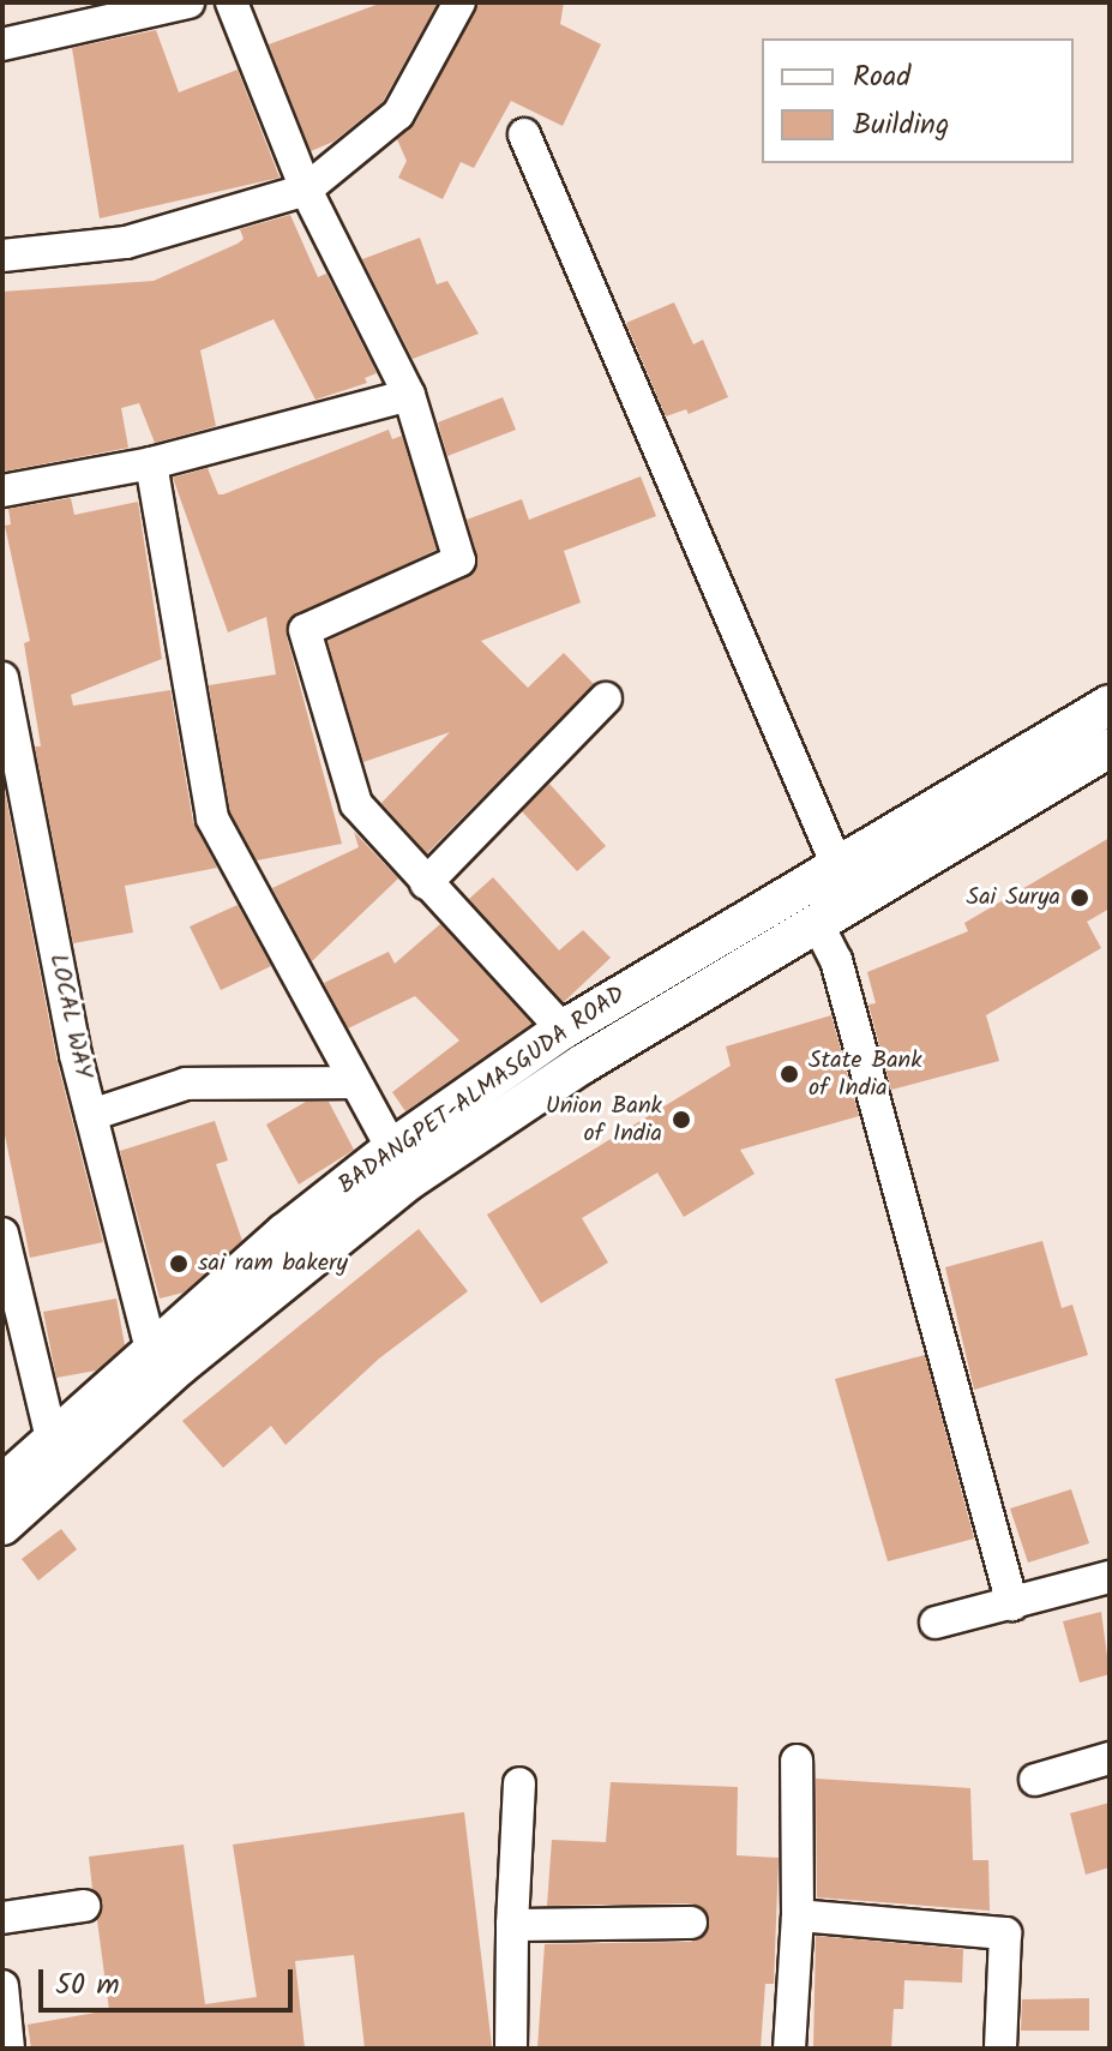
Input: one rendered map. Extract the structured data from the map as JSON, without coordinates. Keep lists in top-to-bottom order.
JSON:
{
  "streets": {
    "street": ["LOCAL WAY", "BADANGPET-ALMASGUDA ROAD"]
  },
  "crossings": [
    ["LOCAL WAY", "BADANGPET-ALMASGUDA ROAD"]
  ],
  "places": [
    "Sai Surya",
    "State Bank of India",
    "Union Bank of India",
    "sai ram bakery"
  ],
  "legend": ["Road", "Building"],
  "scale_bar": "50 m"
}
